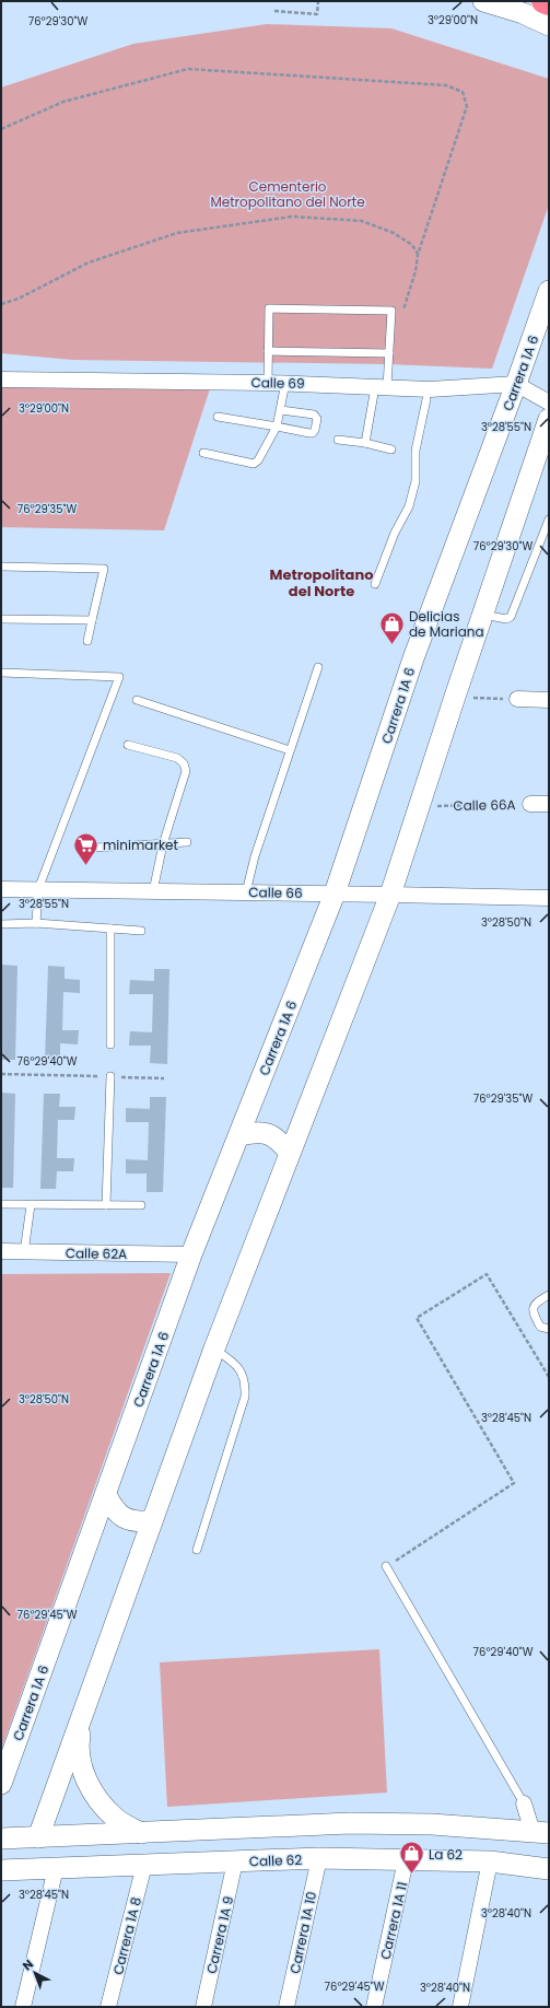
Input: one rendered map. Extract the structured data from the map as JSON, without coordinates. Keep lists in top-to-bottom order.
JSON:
{
  "streets": {
    "street": [
      "Carrera 1A 6",
      "Calle 69",
      "Calle 66A",
      "Calle 66",
      "Calle 62A",
      "Calle 62",
      "Carrera 1A 11",
      "Carrera 1A 10",
      "Carrera 1A 9",
      "Carrera 1A 8"
    ]
  },
  "crossings": [
    ["Carrera 1A 6", "Calle 69"],
    ["Carrera 1A 6", "Calle 66"],
    ["Carrera 1A 6", "Calle 62A"],
    ["Calle 62", "Carrera 1A 11"],
    ["Calle 62", "Carrera 1A 10"],
    ["Calle 62", "Carrera 1A 9"],
    ["Calle 62", "Carrera 1A 8"]
  ],
  "districts": ["Metropolitano del Norte"],
  "parks": ["Cementerio Metropolitano del Norte"],
  "places": {
    "shop": ["Delicias de Mariana", "La 62"],
    "supermarket": ["minimarket"]
  },
  "north": "top left",
  "coordinates": [
    "3°29'00\"N",
    "76°29'30\"W",
    "3°28'55\"N",
    "76°29'35\"W",
    "3°28'50\"N",
    "76°29'40\"W",
    "3°28'45\"N",
    "76°29'45\"W",
    "3°28'40\"N"
  ]
}
